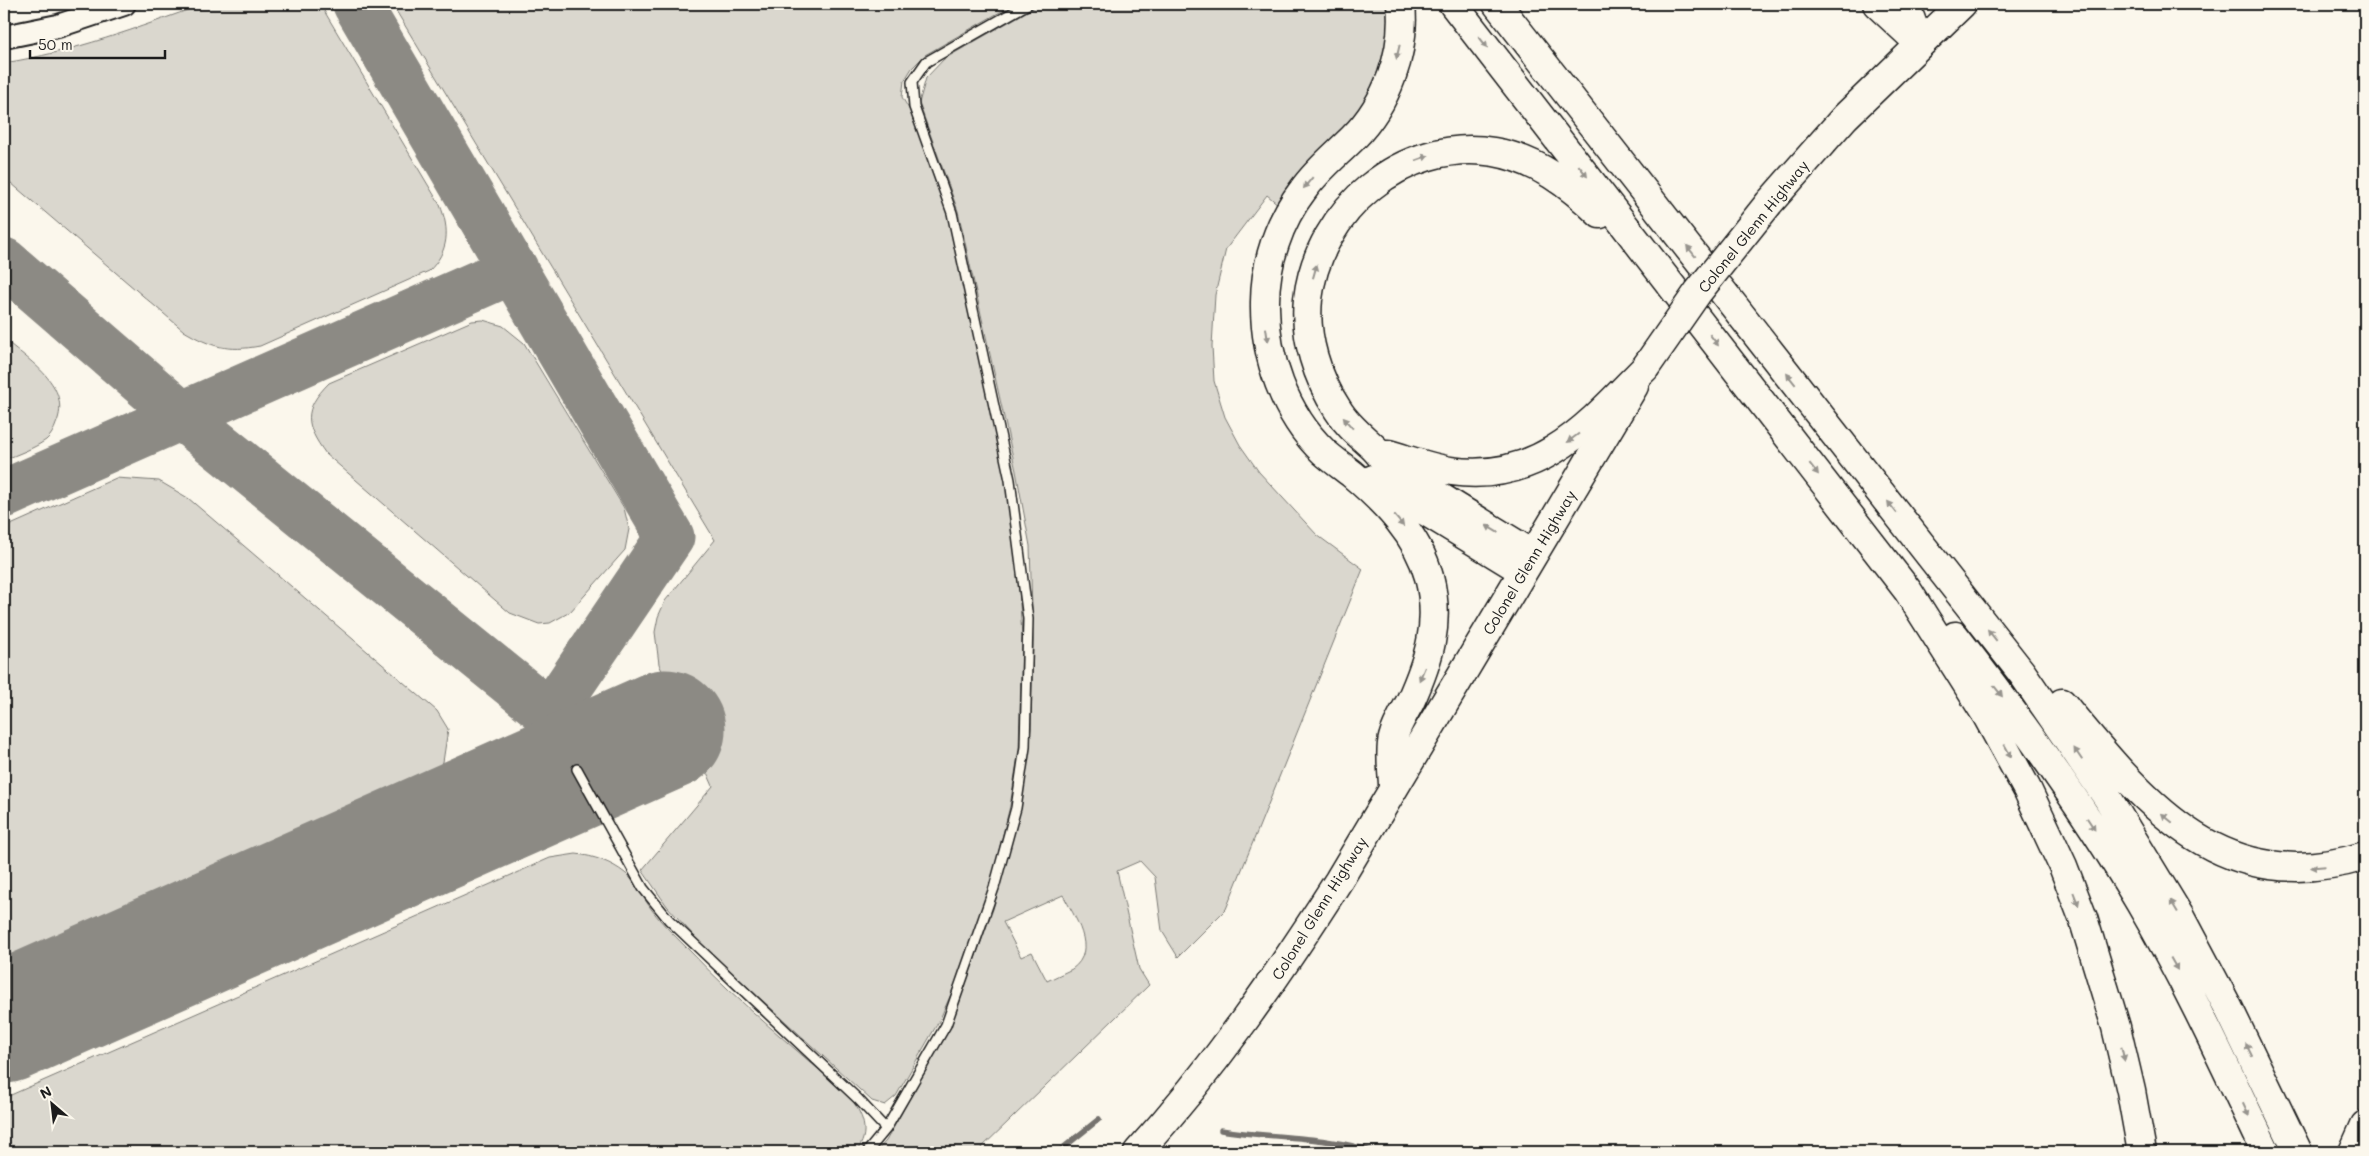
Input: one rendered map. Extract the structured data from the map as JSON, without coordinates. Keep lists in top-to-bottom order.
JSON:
{
  "streets": {
    "main road": ["Colonel Glenn Highway"]
  },
  "scale_bar": "50 m",
  "north": "top left"
}
